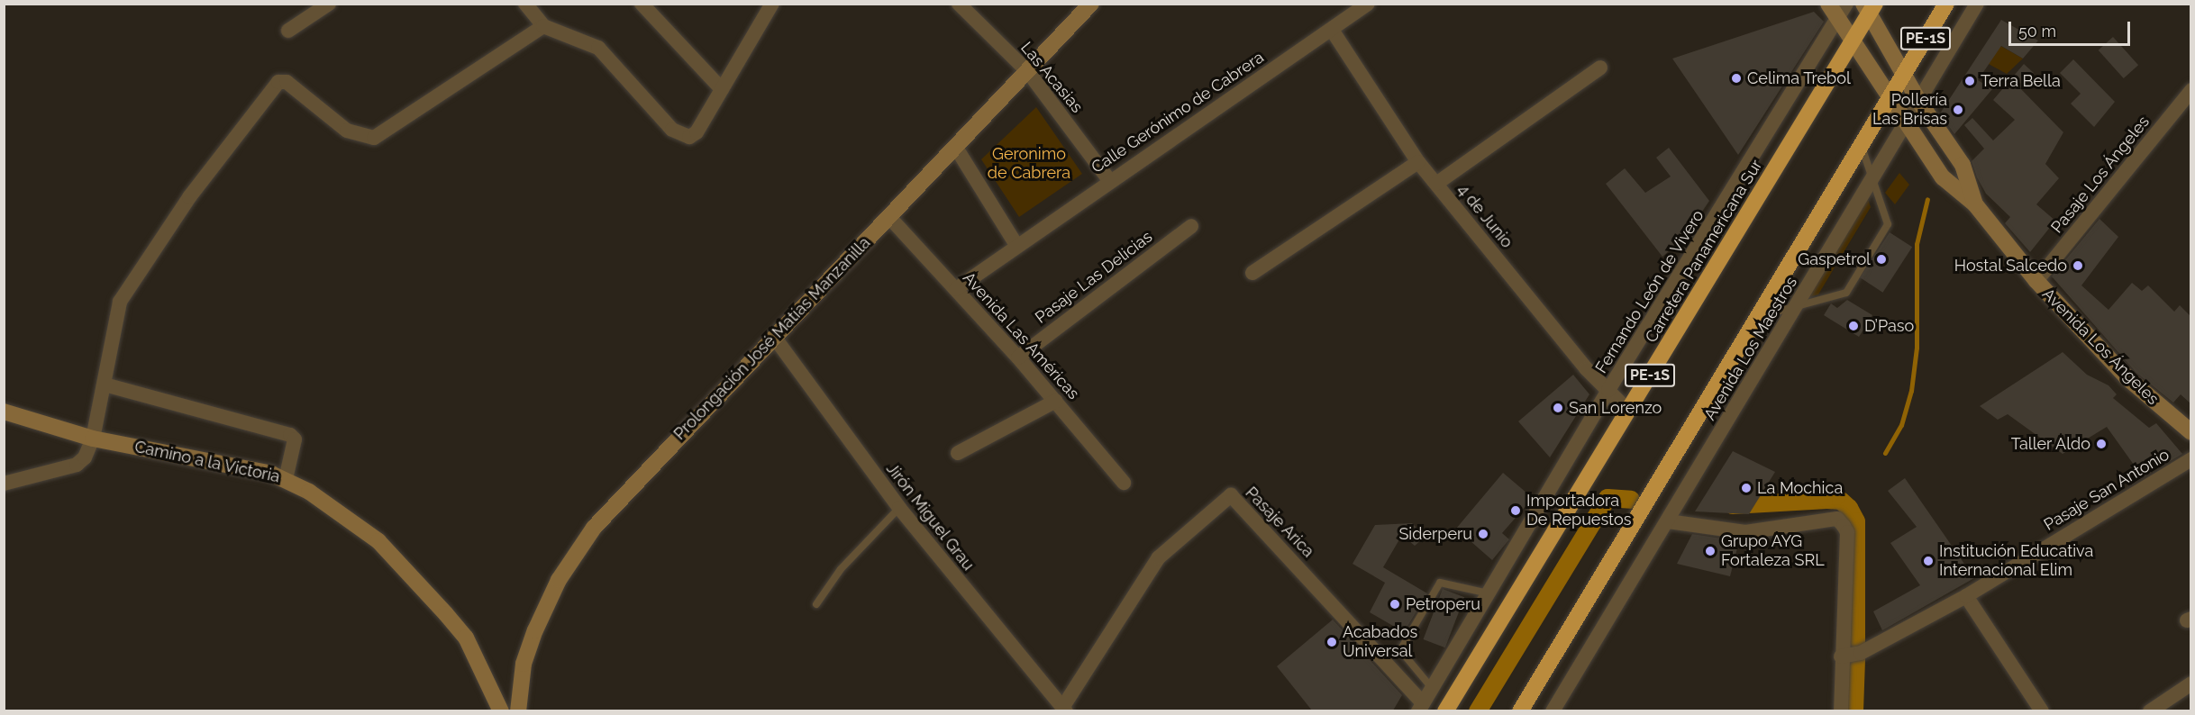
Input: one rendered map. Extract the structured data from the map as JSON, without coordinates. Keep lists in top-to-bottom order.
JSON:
{
  "streets": {
    "highway": ["PE-1S", "Carretera Panamericana Sur"],
    "street": [
      "Las Acasias",
      "Calle Gerónimo de Cabrera",
      "Pasaje Los Ángeles",
      "4 de Junio",
      "Pasaje Las Delicias",
      "Fernando León de Vivero",
      "Avenida Las Américas",
      "Prolongación José Matías Manzanilla",
      "Avenida Los Ángeles",
      "Avenida Los Maestros",
      "Camino a la Victoria",
      "Pasaje San Antonio",
      "Jirón Miguel Grau",
      "Pasaje Arica"
    ]
  },
  "crossings": [
    ["PE-1S", "Avenida Los Ángeles"],
    ["Las Acasias", "Calle Gerónimo de Cabrera"],
    ["Las Acasias", "Prolongación José Matías Manzanilla"],
    ["Calle Gerónimo de Cabrera", "4 de Junio"],
    ["Calle Gerónimo de Cabrera", "Avenida Las Américas"],
    ["Pasaje Los Ángeles", "Avenida Los Ángeles"],
    ["4 de Junio", "Carretera Panamericana Sur"],
    ["4 de Junio", "Fernando León de Vivero"],
    ["Carretera Panamericana Sur", "Avenida Los Ángeles"],
    ["Pasaje Las Delicias", "Avenida Las Américas"],
    ["Fernando León de Vivero", "Avenida Los Ángeles"],
    ["Fernando León de Vivero", "Pasaje Arica"],
    ["Avenida Las Américas", "Prolongación José Matías Manzanilla"],
    ["Prolongación José Matías Manzanilla", "Jirón Miguel Grau"],
    ["Avenida Los Ángeles", "Avenida Los Maestros"],
    ["Jirón Miguel Grau", "Pasaje Arica"]
  ],
  "parks": ["Geronimo de Cabrera"],
  "places": [
    "Celima Trebol",
    "Terra Bella",
    "Pollería Las Brisas",
    "Gaspetrol",
    "Hostal Salcedo",
    "D’Paso",
    "San Lorenzo",
    "Taller Aldo",
    "La Mochica",
    "Importadora De Repuestos",
    "Siderperu",
    "Grupo AYG Fortaleza SRL",
    "Institución Educativa Internacional Elim",
    "Petroperu",
    "Acabados Universal"
  ],
  "scale_bar": "50 m"
}
